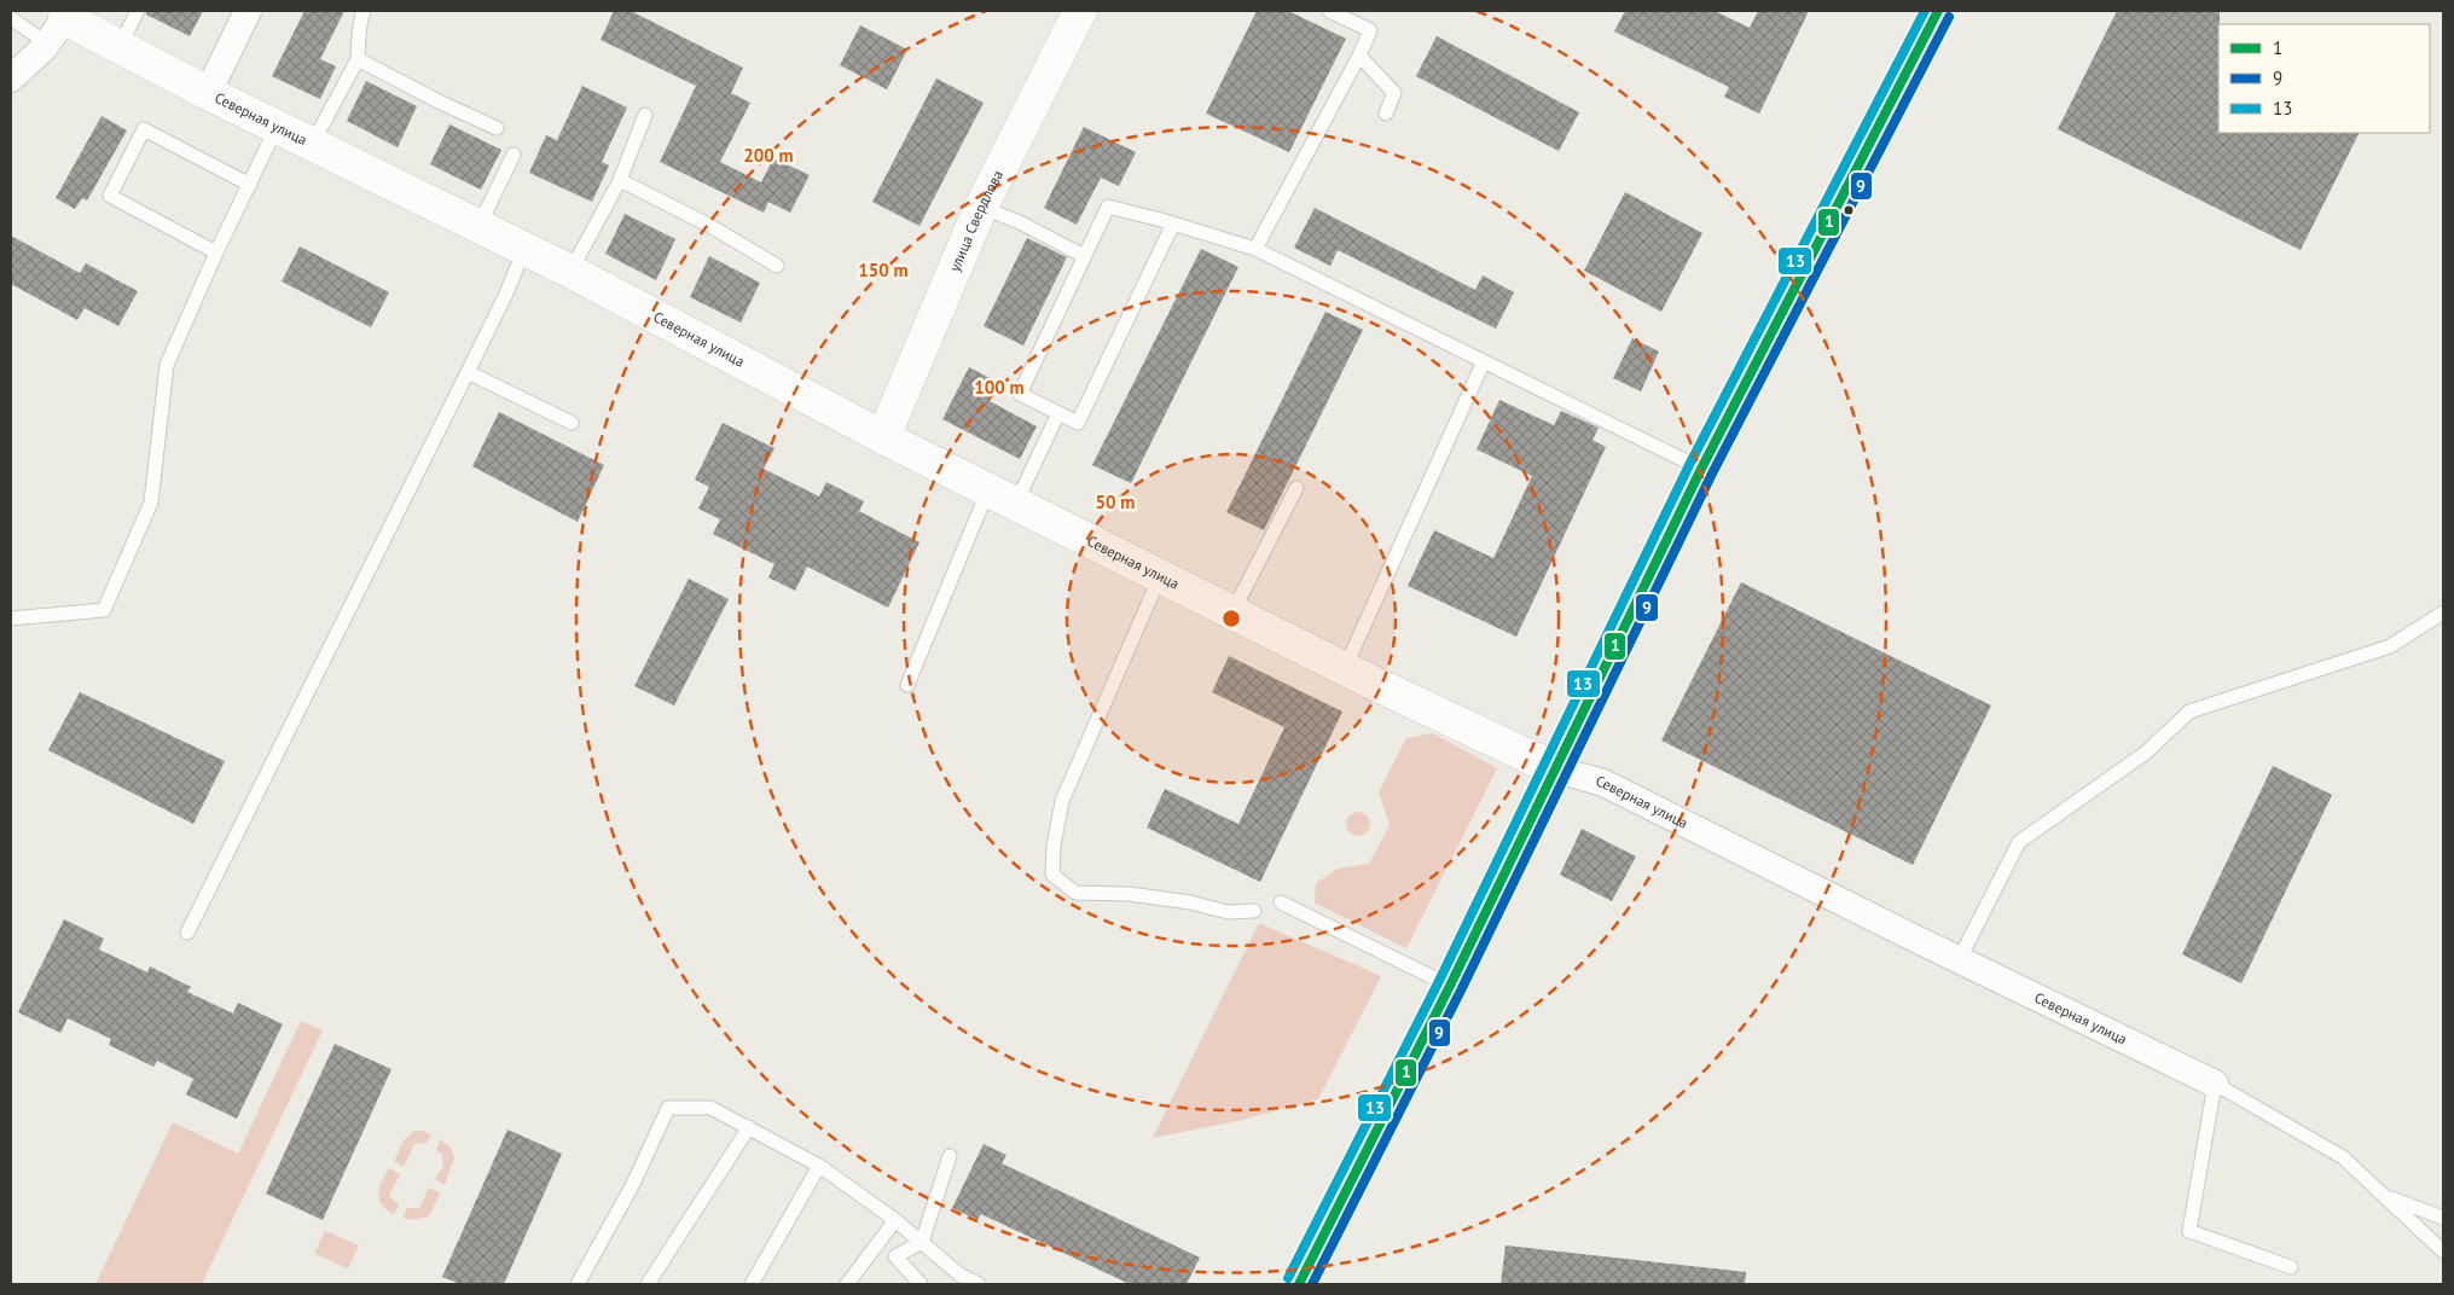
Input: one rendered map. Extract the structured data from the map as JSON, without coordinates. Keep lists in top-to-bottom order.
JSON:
{
  "streets": {
    "street": ["Северная улица", "улица Свердлова"]
  },
  "crossings": [
    ["Северная улица", "улица Свердлова"]
  ],
  "lines": ["transit line 1", "transit line 13", "transit line 9"],
  "legend": ["1", "9", "13"],
  "rings": [
    "200 m",
    "150 m",
    "100 m",
    "50 m"
  ]
}
